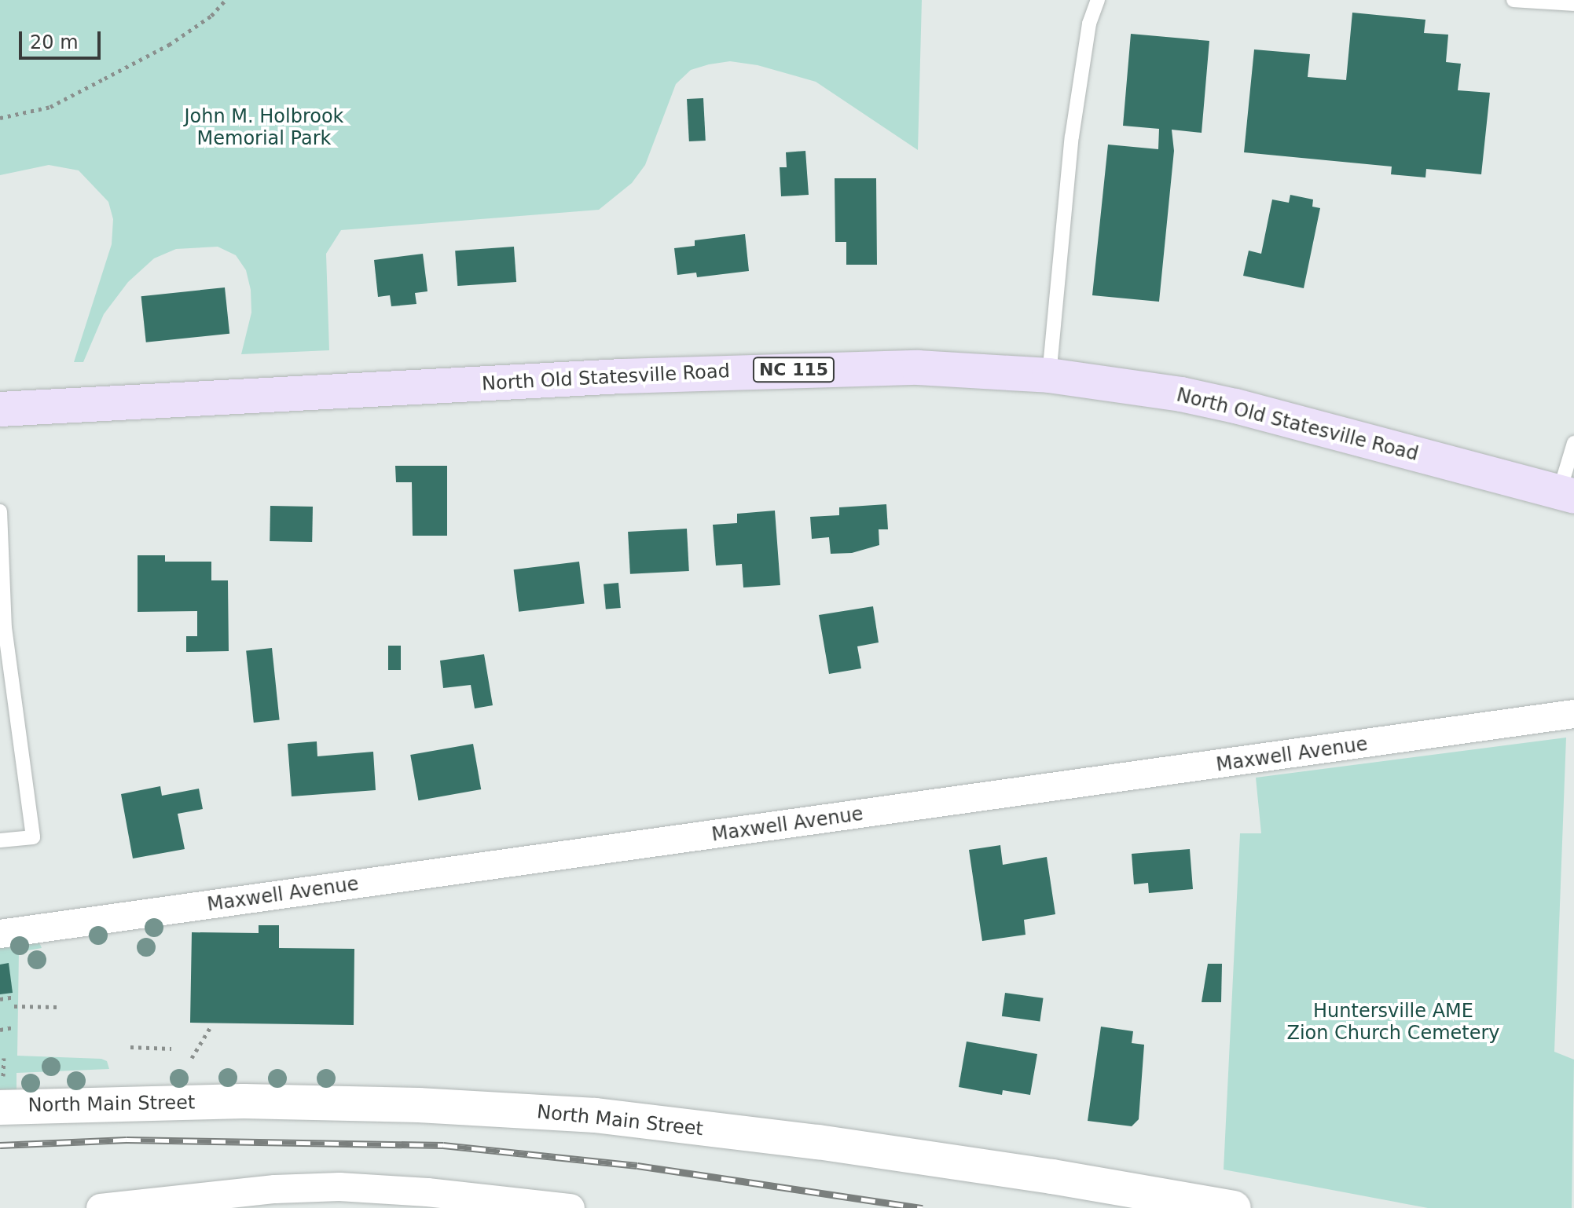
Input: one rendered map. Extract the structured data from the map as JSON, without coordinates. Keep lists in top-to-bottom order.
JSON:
{
  "streets": {
    "main road": ["NC 115", "North Old Statesville Road"],
    "street": ["Maxwell Avenue", "North Main Street"]
  },
  "parks": ["John M. Holbrook Memorial Park", "Huntersville AME Zion Church Cemetery"],
  "scale_bar": "20 m"
}
